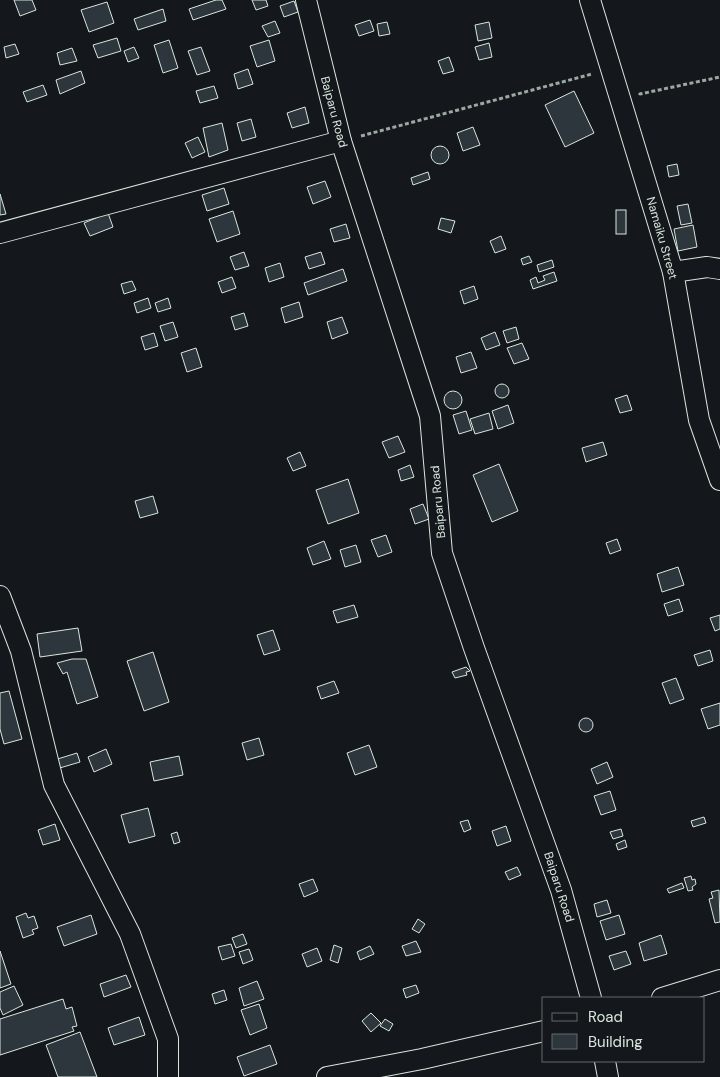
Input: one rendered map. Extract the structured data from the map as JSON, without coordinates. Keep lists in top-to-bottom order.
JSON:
{
  "streets": {
    "street": ["Baiparu Road", "Namaiku Street"]
  },
  "legend": ["Road", "Building"]
}
